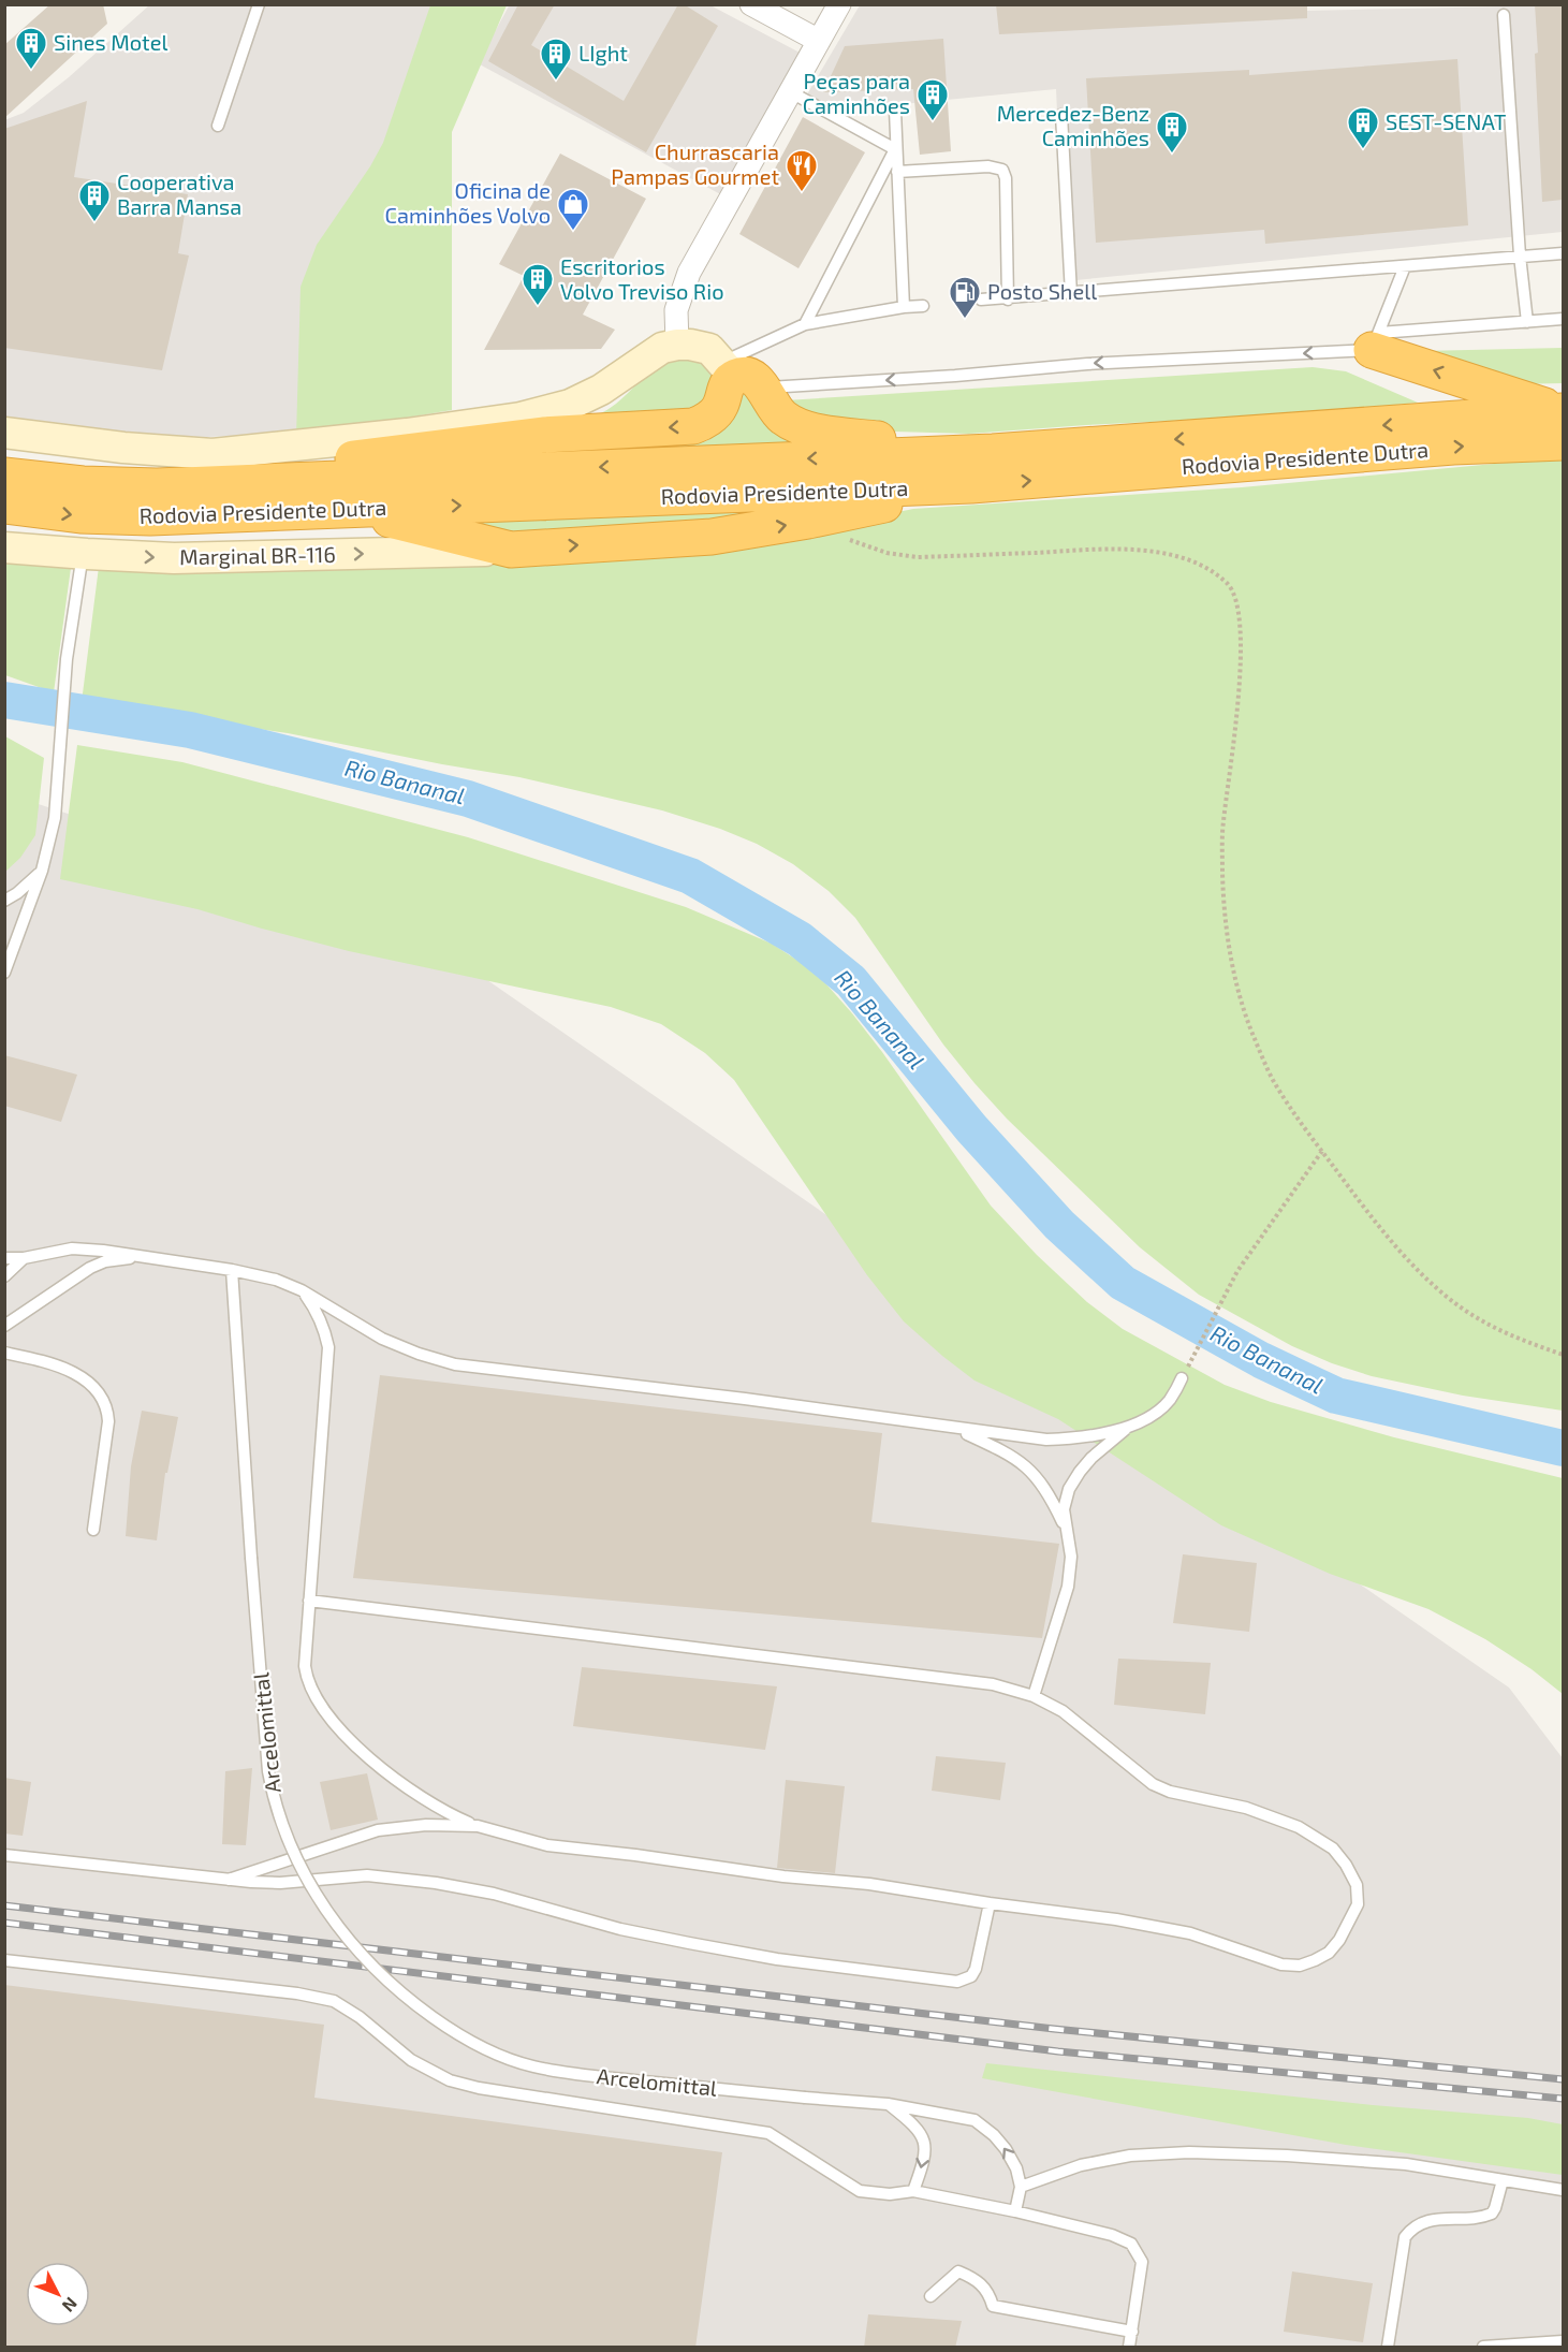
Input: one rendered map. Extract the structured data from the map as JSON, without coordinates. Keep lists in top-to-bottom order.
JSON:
{
  "streets": {
    "highway": ["Rodovia Presidente Dutra"],
    "main road": ["Marginal BR-116"],
    "lane": ["Arcelomittal"]
  },
  "water": ["Rio Bananal"],
  "places": {
    "building": [
      "Sines Motel",
      "LIght",
      "Peças para Caminhões",
      "SEST-SENAT",
      "Mercedez-Benz Caminhões",
      "Cooperativa Barra Mansa",
      "Escritorios Volvo Treviso Rio"
    ],
    "restaurant": ["Churrascaria Pampas Gourmet"],
    "shop": ["Oficina de Caminhões Volvo"],
    "fuel station": ["Posto Shell"]
  },
  "north": "bottom right"
}
